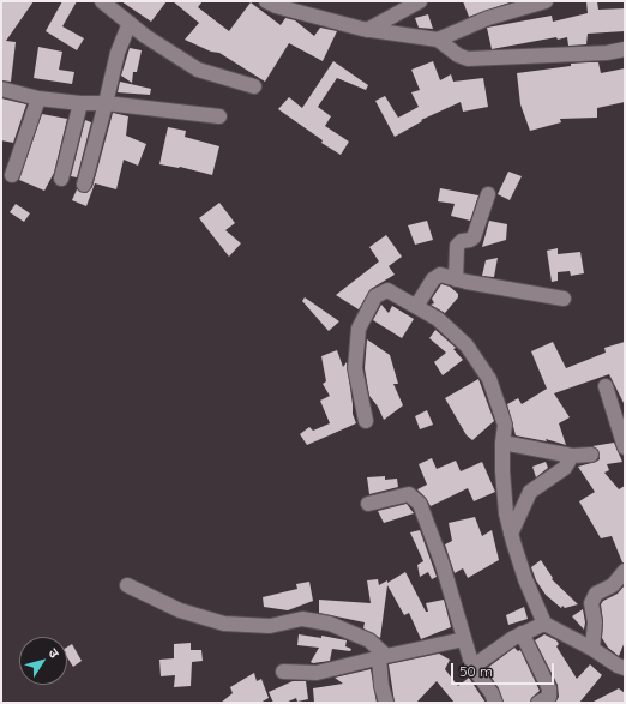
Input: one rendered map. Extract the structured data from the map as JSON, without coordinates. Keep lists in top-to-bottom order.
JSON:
{
  "scale_bar": "50 m",
  "north": "top right"
}
